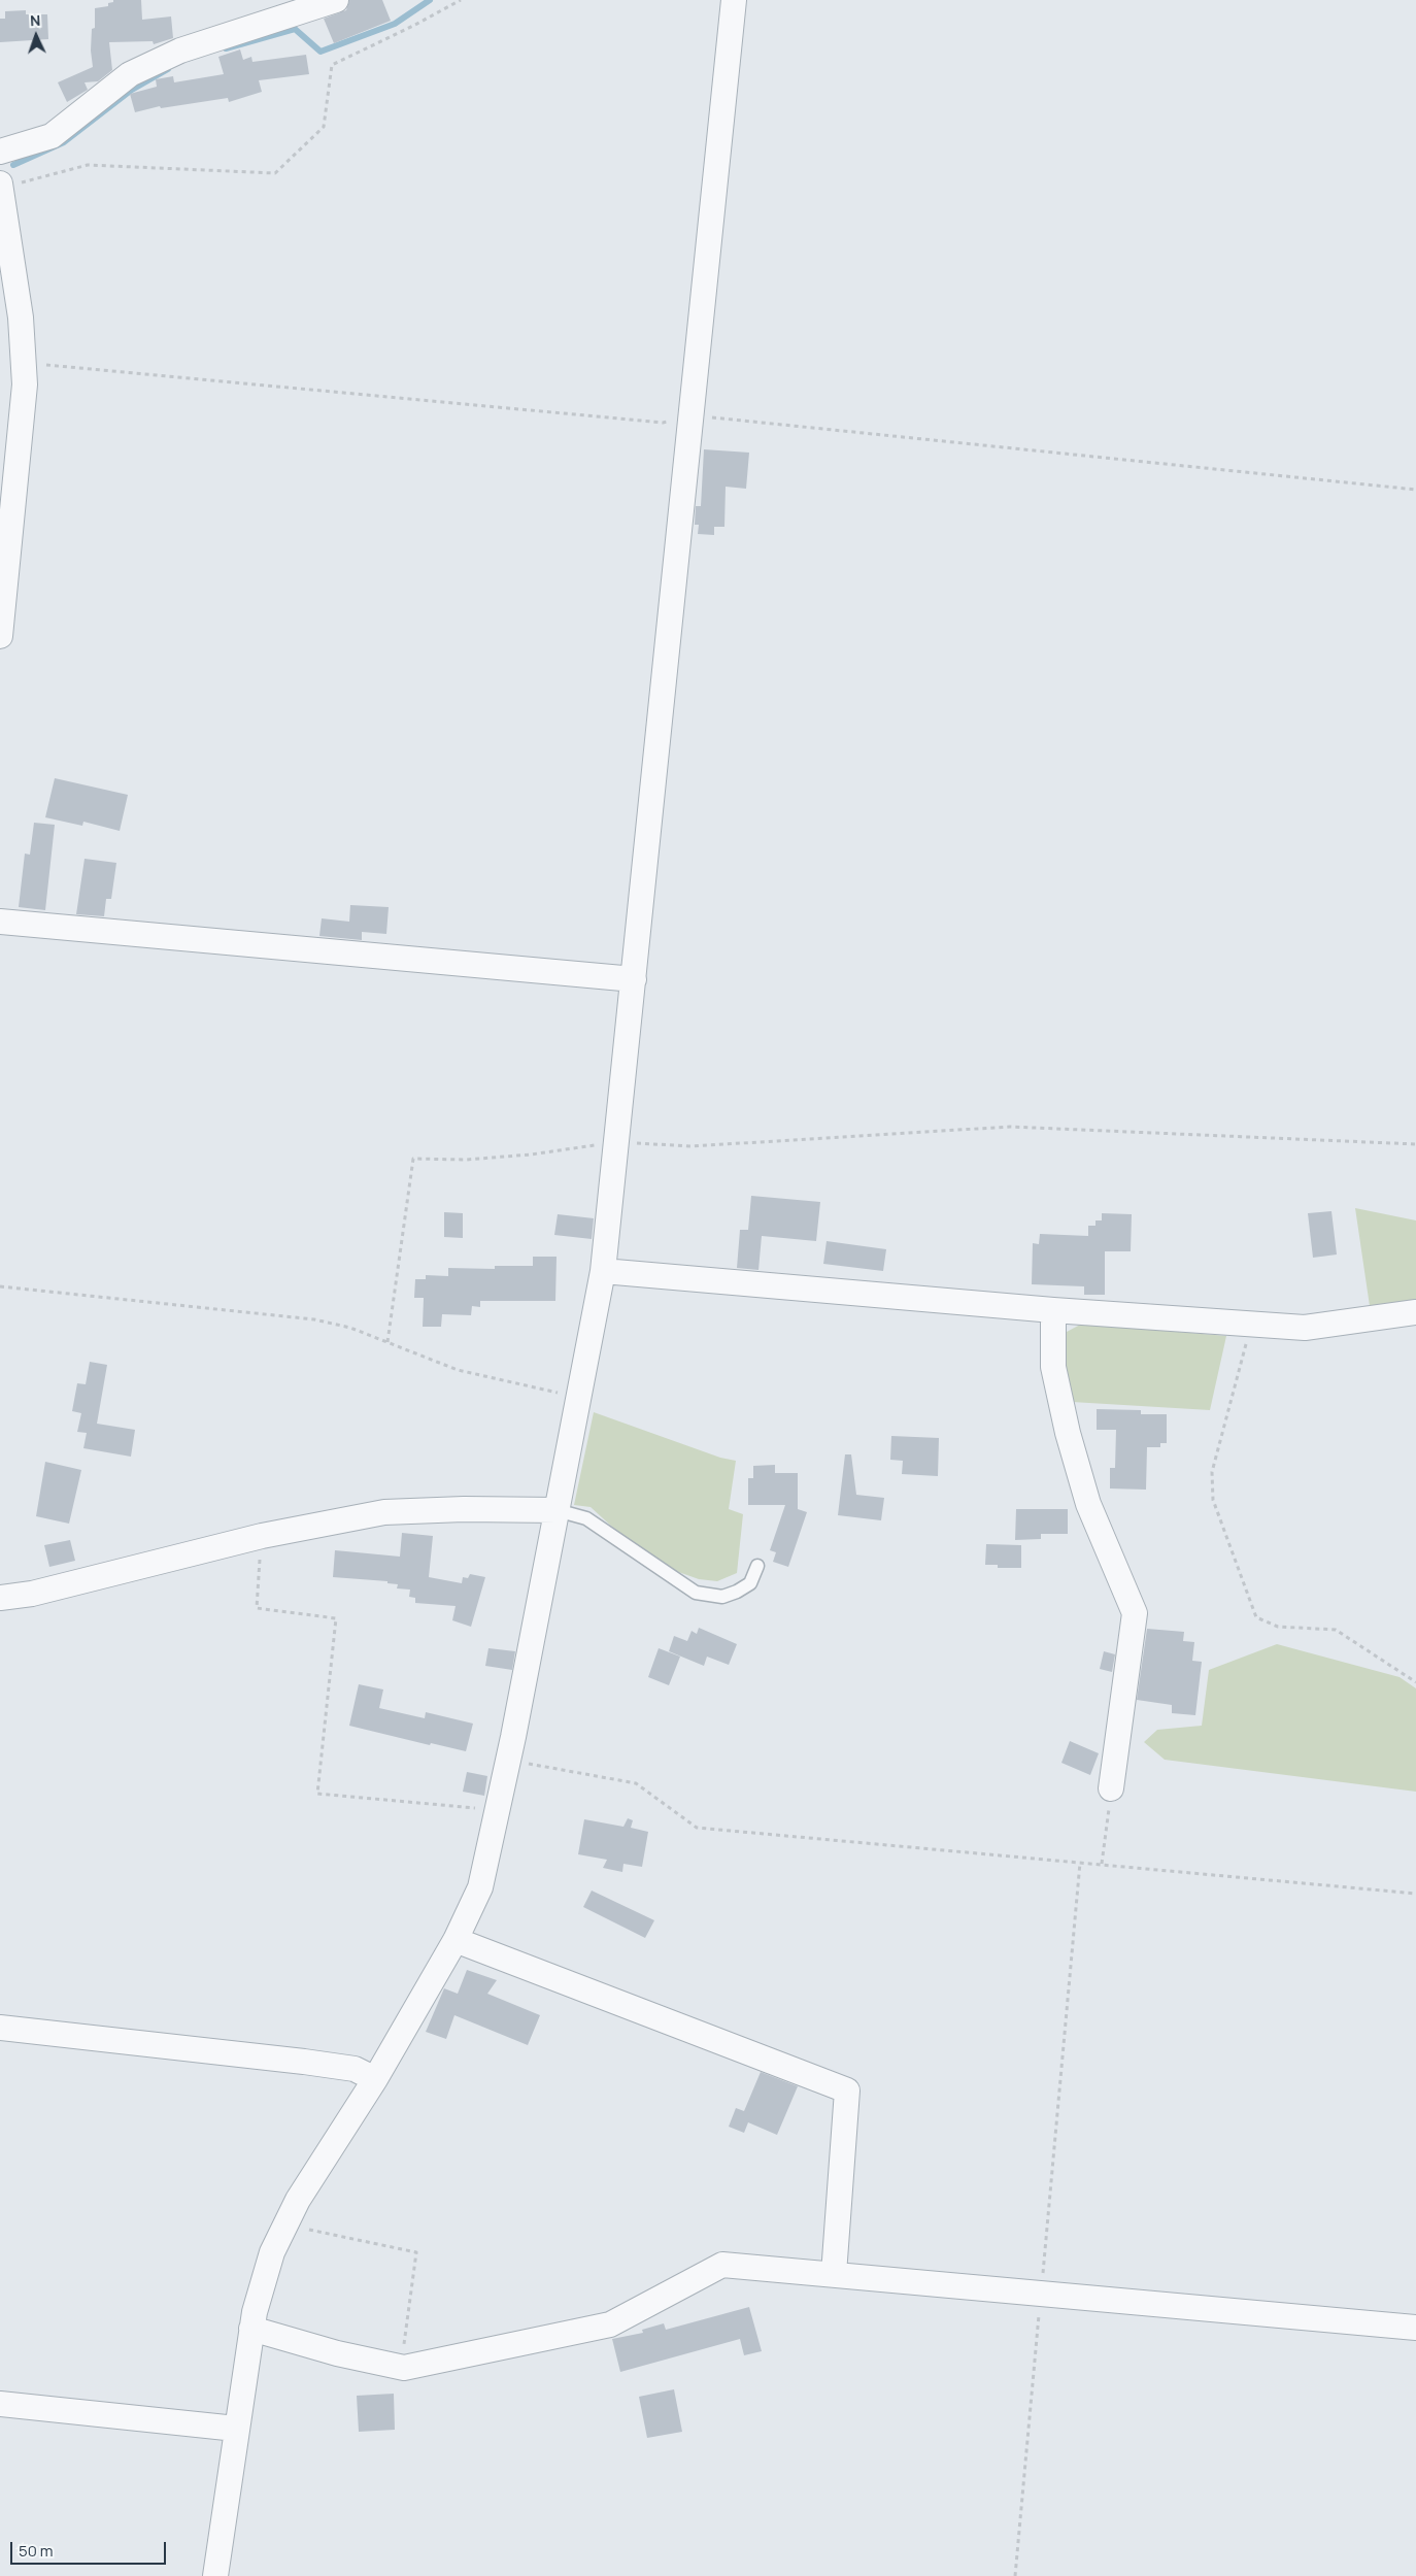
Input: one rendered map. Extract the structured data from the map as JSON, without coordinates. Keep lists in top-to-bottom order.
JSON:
{
  "scale_bar": "50 m",
  "north": "top"
}
